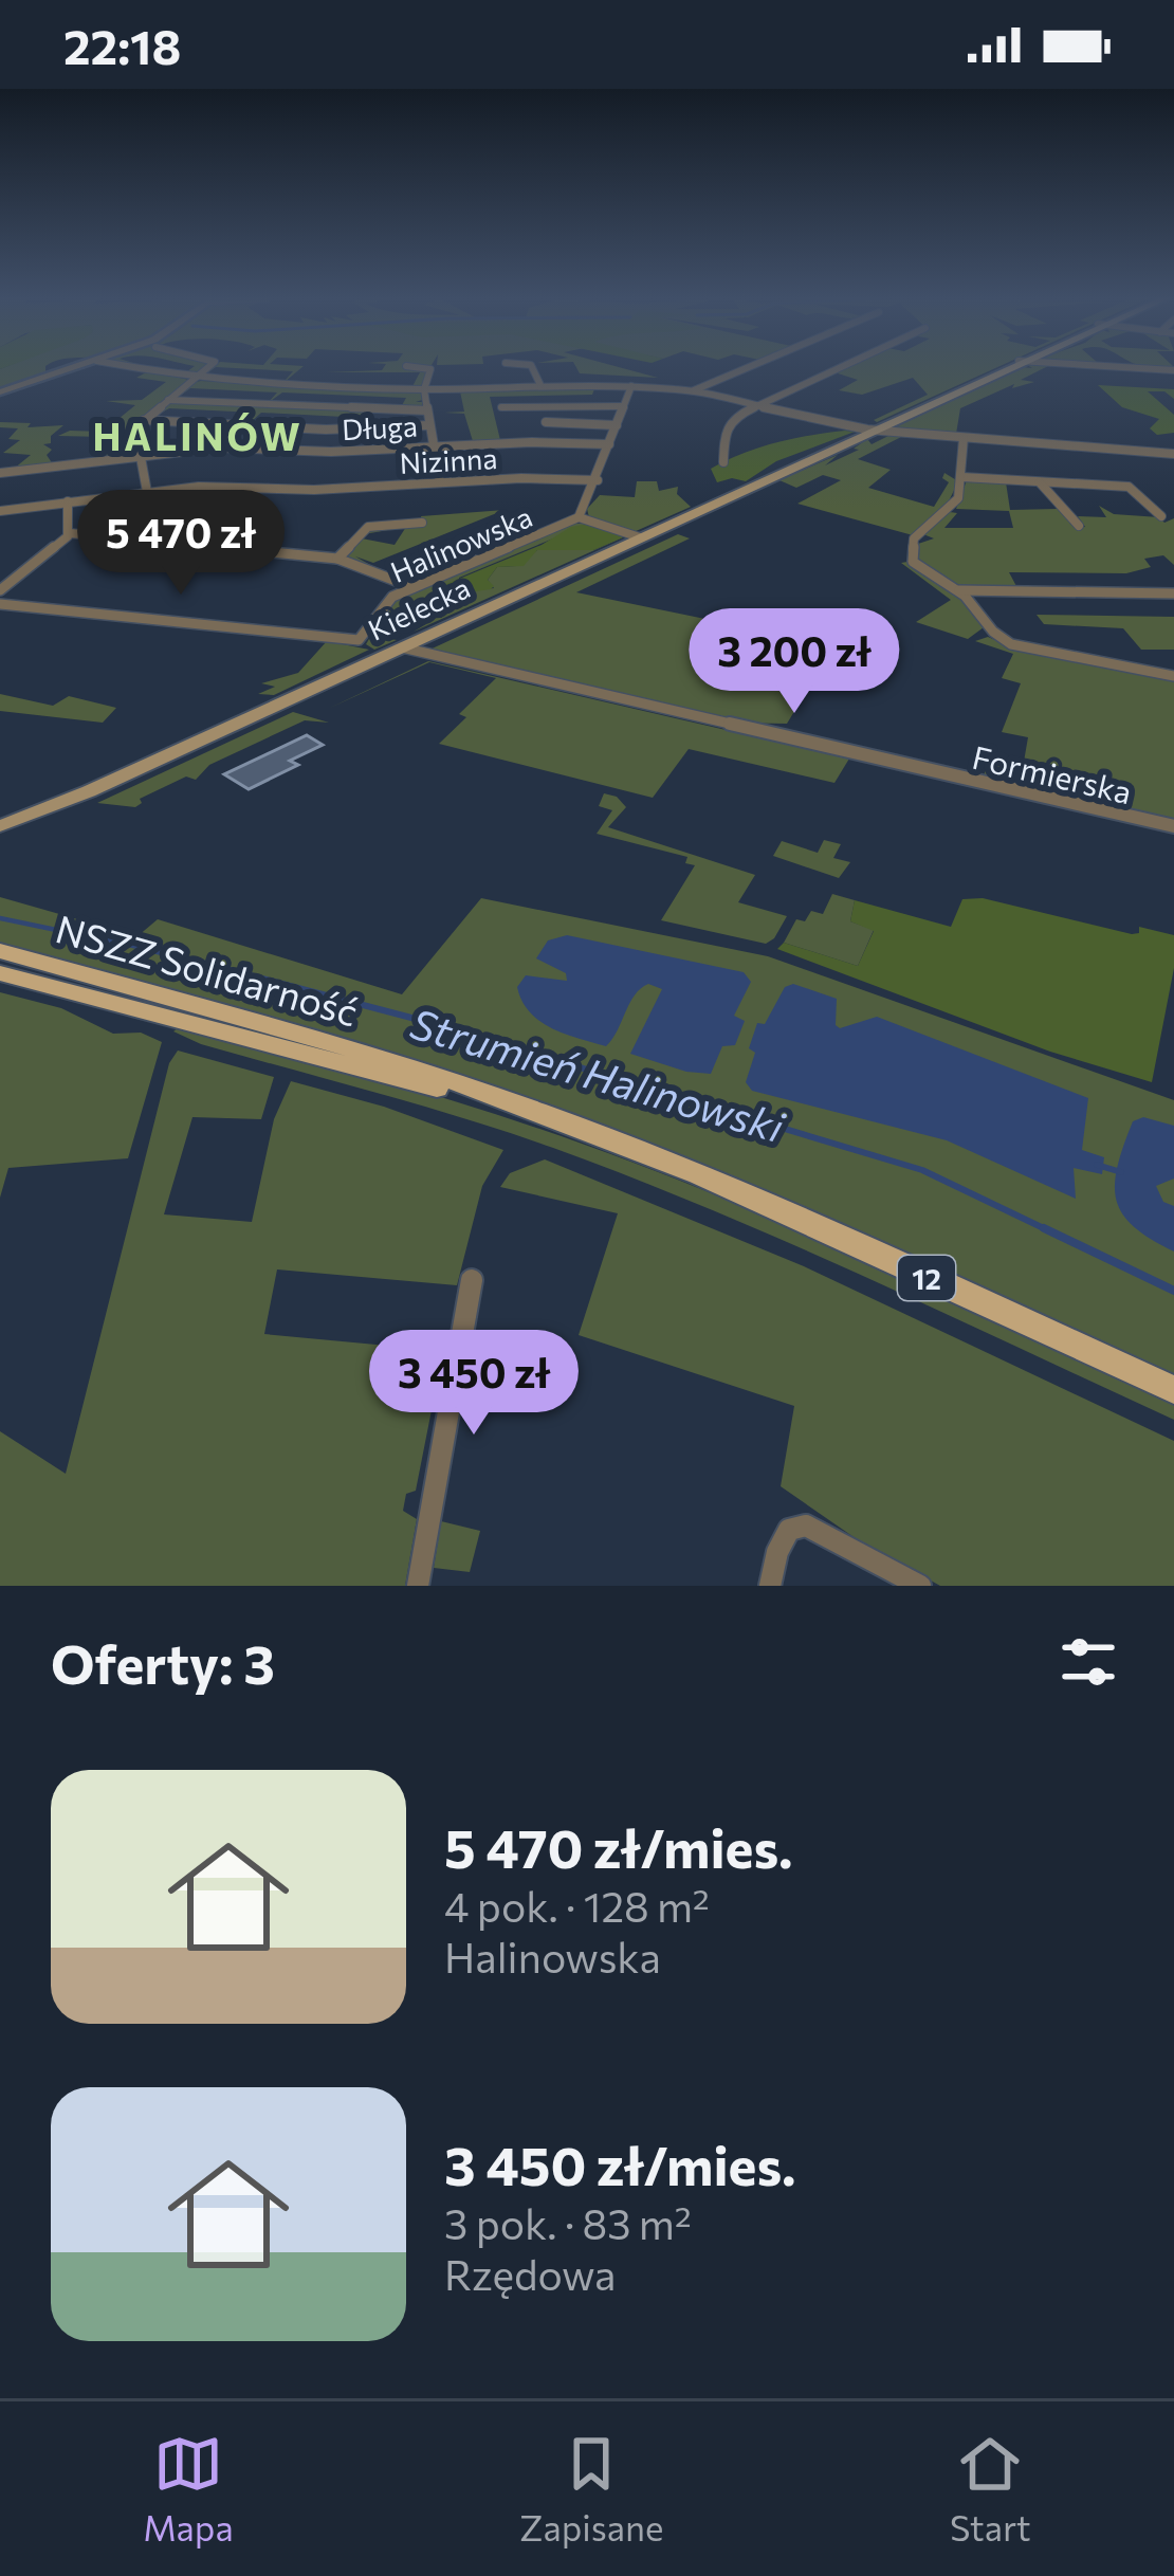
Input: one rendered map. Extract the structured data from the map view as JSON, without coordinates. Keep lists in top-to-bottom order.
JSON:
{
  "streets": {
    "main road": ["Kielecka", "NSZZ Solidarność", "12"],
    "street": [
      "Długa",
      "Nizinna",
      "Halinowska",
      "Formierska"
    ]
  },
  "crossings": [
    ["Kielecka", "Formierska"]
  ],
  "districts": ["HALINÓW"],
  "water": ["Strumień Halinowski"],
  "page": {
    "status": "22:18",
    "price": ["5 470 zł", "3 200 zł", "3 450 zł"],
    "heading": "Oferty: 3",
    "list": [
      {
        "name": "5 470 zł/mies.",
        "note": "4 pok. · 128 m² · Halinowska"
      },
      {
        "name": "3 450 zł/mies.",
        "note": "3 pok. · 83 m² · Rzędowa"
      }
    ],
    "tabs": ["Mapa", "Zapisane", "Start"]
  }
}
